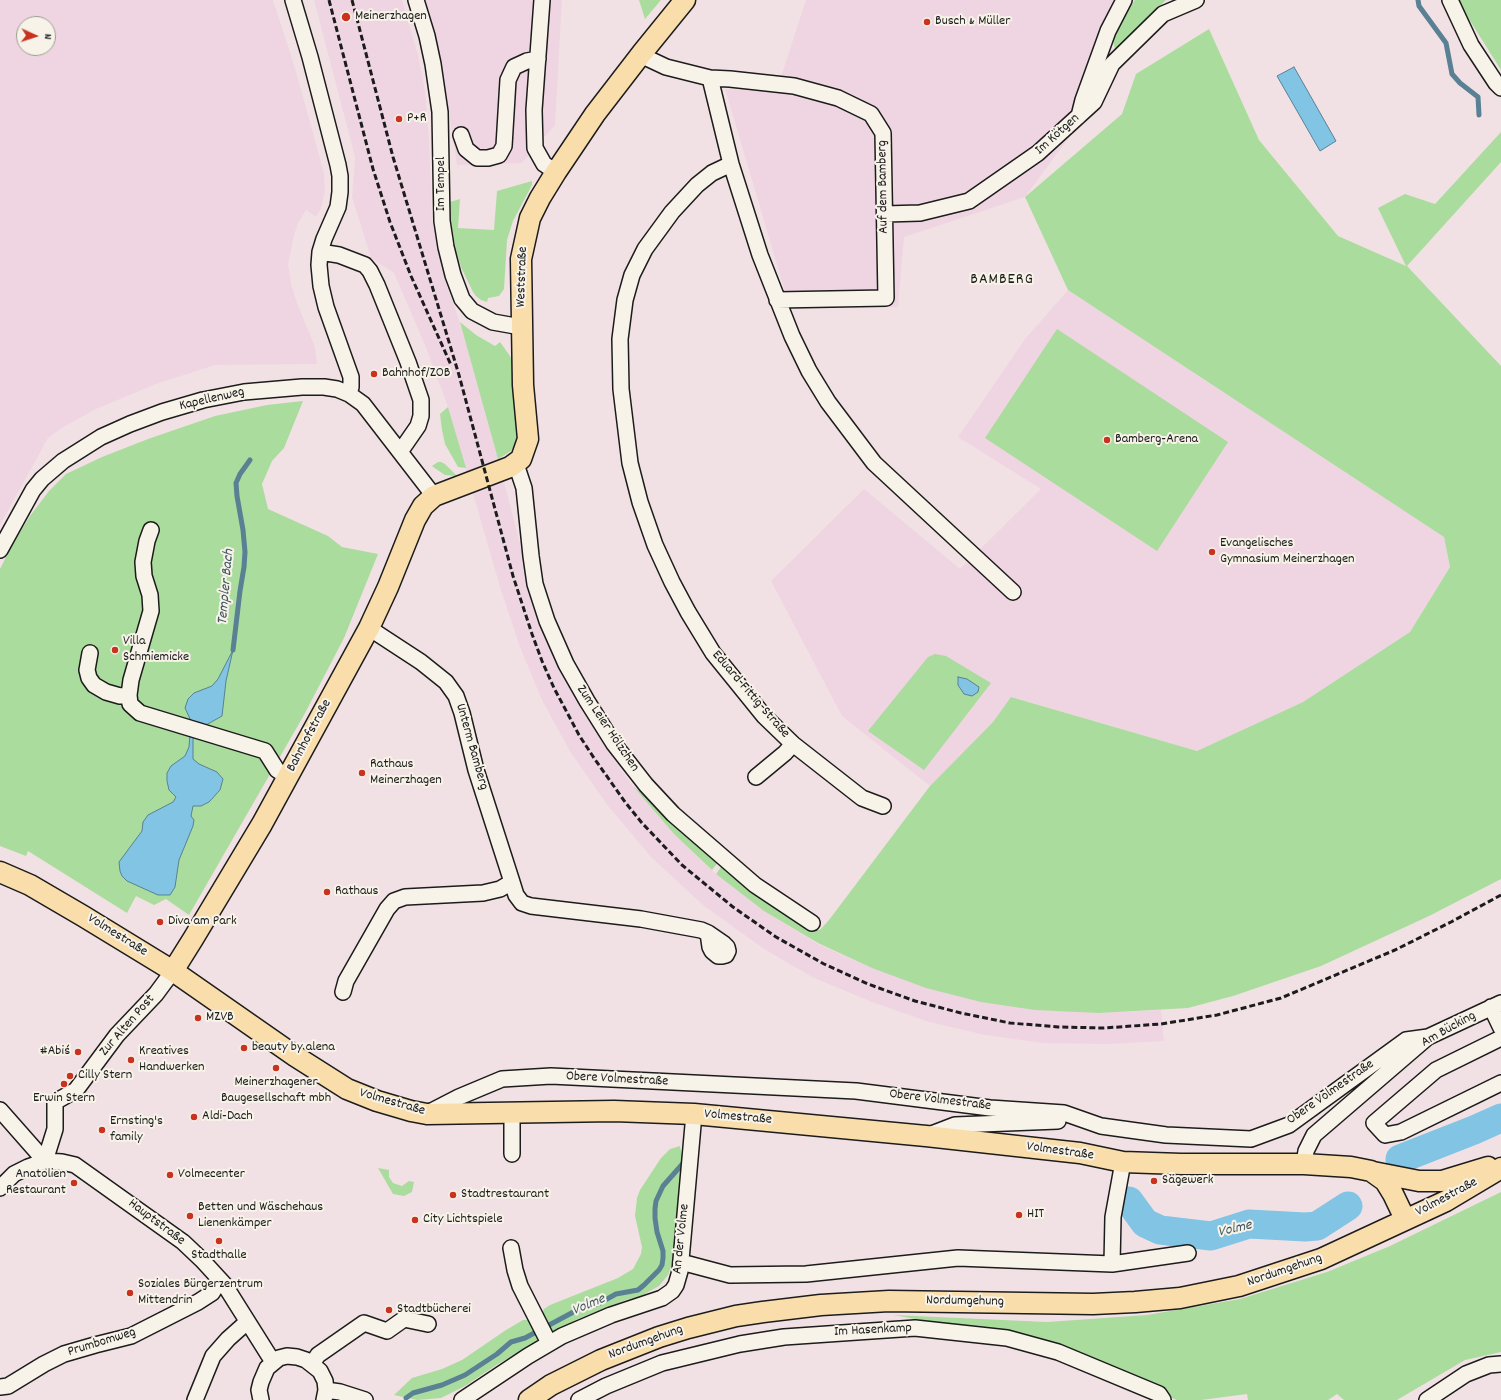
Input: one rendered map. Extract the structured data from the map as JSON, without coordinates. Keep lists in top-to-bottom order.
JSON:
{
  "streets": {
    "main road": [
      "Weststraße",
      "Bahnhofstraße",
      "Volmestraße",
      "Nordumgehung"
    ],
    "street": [
      "Im Kötgen",
      "Im Tempel",
      "Auf dem Bamberg",
      "Kapellenweg",
      "Eduard-Fittig-Straße",
      "Zum Leier Hölzchen",
      "Unterm Bamberg",
      "Zur Alten Post",
      "Am Bücking",
      "Obere Volmestraße",
      "Hauptstraße",
      "An der Volme",
      "Im Hasenkamp",
      "Prumbomweg"
    ]
  },
  "crossings": [
    ["Im Kötgen", "Auf dem Bamberg"],
    ["Im Tempel", "Weststraße"],
    ["Auf dem Bamberg", "Weststraße"],
    ["Weststraße", "Zum Leier Hölzchen"],
    ["Kapellenweg", "Bahnhofstraße"],
    ["Bahnhofstraße", "Unterm Bamberg"],
    ["Bahnhofstraße", "Volmestraße"],
    ["Bahnhofstraße", "Zur Alten Post"],
    ["Volmestraße", "Zur Alten Post"],
    ["Volmestraße", "Am Bücking"],
    ["Volmestraße", "Obere Volmestraße"],
    ["Volmestraße", "An der Volme"],
    ["Volmestraße", "Nordumgehung"],
    ["Zur Alten Post", "Hauptstraße"],
    ["Am Bücking", "Obere Volmestraße"],
    ["Hauptstraße", "Prumbomweg"]
  ],
  "districts": ["BAMBERG"],
  "water": ["Templer Bach", "Volme"],
  "places": [
    "Meinerzhagen",
    "Busch & Müller",
    "P+R",
    "Bahnhof/ZOB",
    "Bamberg-Arena",
    "Evangelisches Gymnasium Meinerzhagen",
    "Villa Schmiemicke",
    "Rathaus Meinerzhagen",
    "Rathaus",
    "Diva am Park",
    "MZVB",
    "beauty by alena",
    "#Abiś",
    "Kreatives Handwerken",
    "Meinerzhagener Baugesellschaft mbh",
    "Cilly Stern",
    "Erwin Stern",
    "Aldi-Dach",
    "Ernsting's family",
    "Volmecenter",
    "Sägewerk",
    "Anatolien Restaurant",
    "Stadtrestaurant",
    "HIT",
    "Betten und Wäschehaus Lienenkämper",
    "City Lichtspiele",
    "Stadthalle",
    "Soziales Bürgerzentrum Mittendrin",
    "Stadtbücherei"
  ],
  "north": "right"
}
